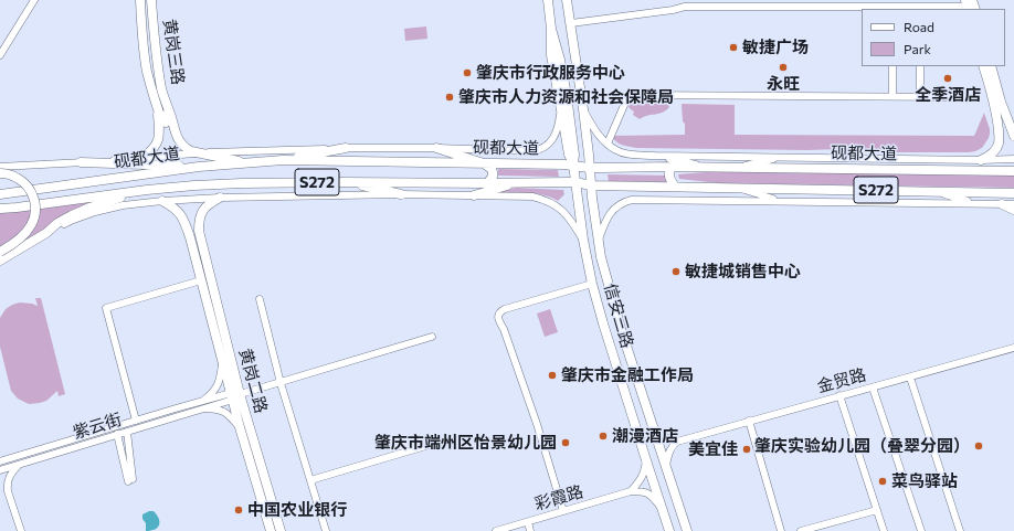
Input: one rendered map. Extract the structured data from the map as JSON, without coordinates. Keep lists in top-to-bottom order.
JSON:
{
  "streets": {
    "main road": [
      "黄岗三路",
      "砚都大道",
      "S272",
      "信安三路",
      "黄岗二路"
    ],
    "street": ["金贸路", "紫云街", "彩霞路"]
  },
  "crossings": [
    ["黄岗三路", "砚都大道"],
    ["砚都大道", "信安三路"]
  ],
  "places": [
    "敏捷广场",
    "永旺",
    "肇庆市行政服务中心",
    "全季酒店",
    "肇庆市人力资源和社会保障局",
    "敏捷城销售中心",
    "肇庆市金融工作局",
    "潮漫酒店",
    "肇庆市端州区怡景幼儿园",
    "肇庆实验幼儿园（叠翠分园）",
    "美宜佳",
    "菜鸟驿站",
    "中国农业银行"
  ],
  "legend": ["Road", "Park"]
}
